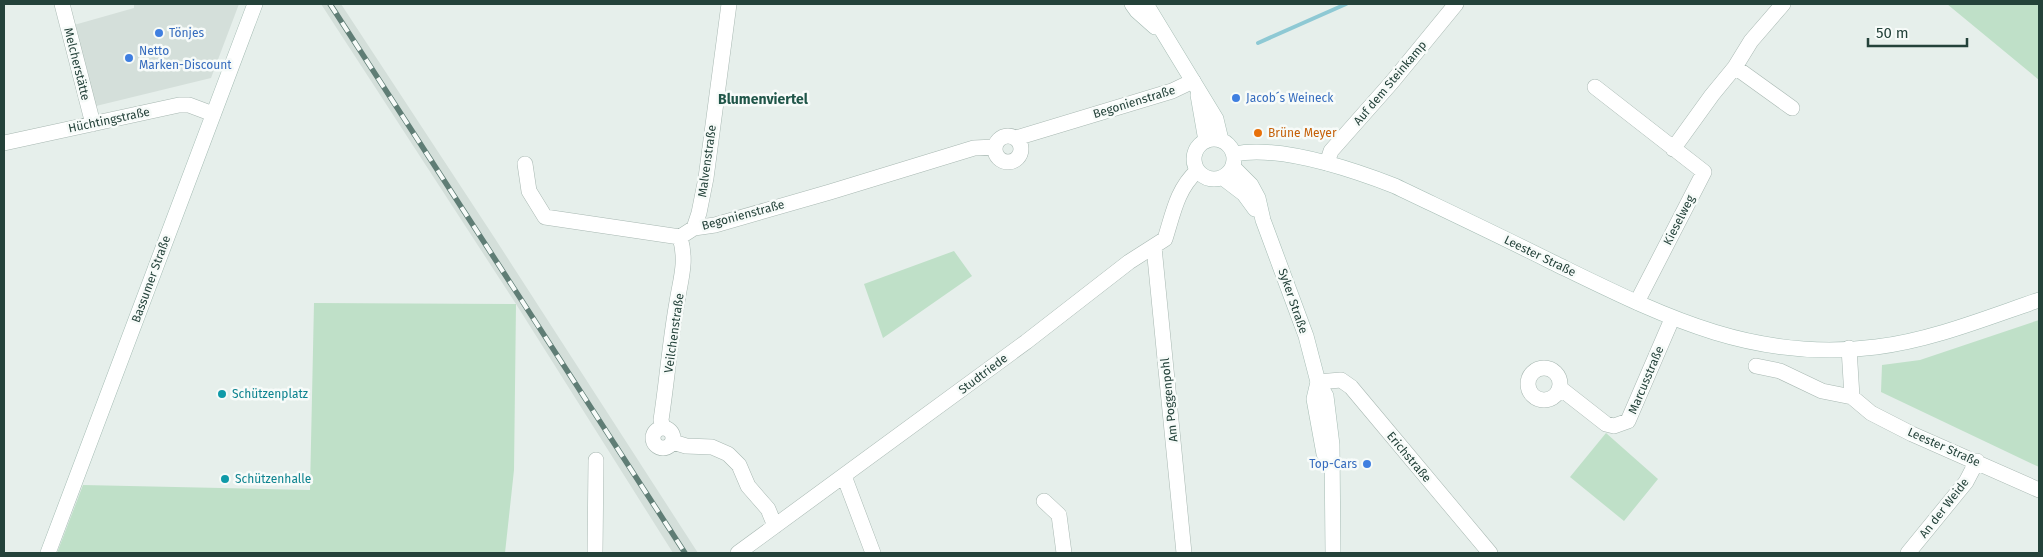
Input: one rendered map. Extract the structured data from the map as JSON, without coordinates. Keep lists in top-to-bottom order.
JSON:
{
  "streets": {
    "street": [
      "Melcherstätte",
      "Auf dem Steinkamp",
      "Begonienstraße",
      "Hüchtingstraße",
      "Malvenstraße",
      "Kieselweg",
      "Leester Straße",
      "Bassumer Straße",
      "Syker Straße",
      "Veilchenstraße",
      "Studtriede",
      "Marcusstraße",
      "Am Poggenpohl",
      "Erichstraße",
      "An der Weide"
    ]
  },
  "crossings": [
    ["Melcherstätte", "Hüchtingstraße"],
    ["Auf dem Steinkamp", "Leester Straße"],
    ["Begonienstraße", "Malvenstraße"],
    ["Begonienstraße", "Veilchenstraße"],
    ["Hüchtingstraße", "Bassumer Straße"],
    ["Kieselweg", "Leester Straße"],
    ["Leester Straße", "Syker Straße"],
    ["Leester Straße", "Studtriede"],
    ["Leester Straße", "Marcusstraße"],
    ["Leester Straße", "An der Weide"],
    ["Syker Straße", "Studtriede"],
    ["Syker Straße", "Erichstraße"],
    ["Veilchenstraße", "Studtriede"],
    ["Studtriede", "Am Poggenpohl"]
  ],
  "districts": ["Blumenviertel"],
  "places": [
    "Tönjes",
    "Netto Marken-Discount",
    "Jacob´s Weineck",
    "Brüne Meyer",
    "Schützenplatz",
    "Top-Cars",
    "Schützenhalle"
  ],
  "scale_bar": "50 m"
}
